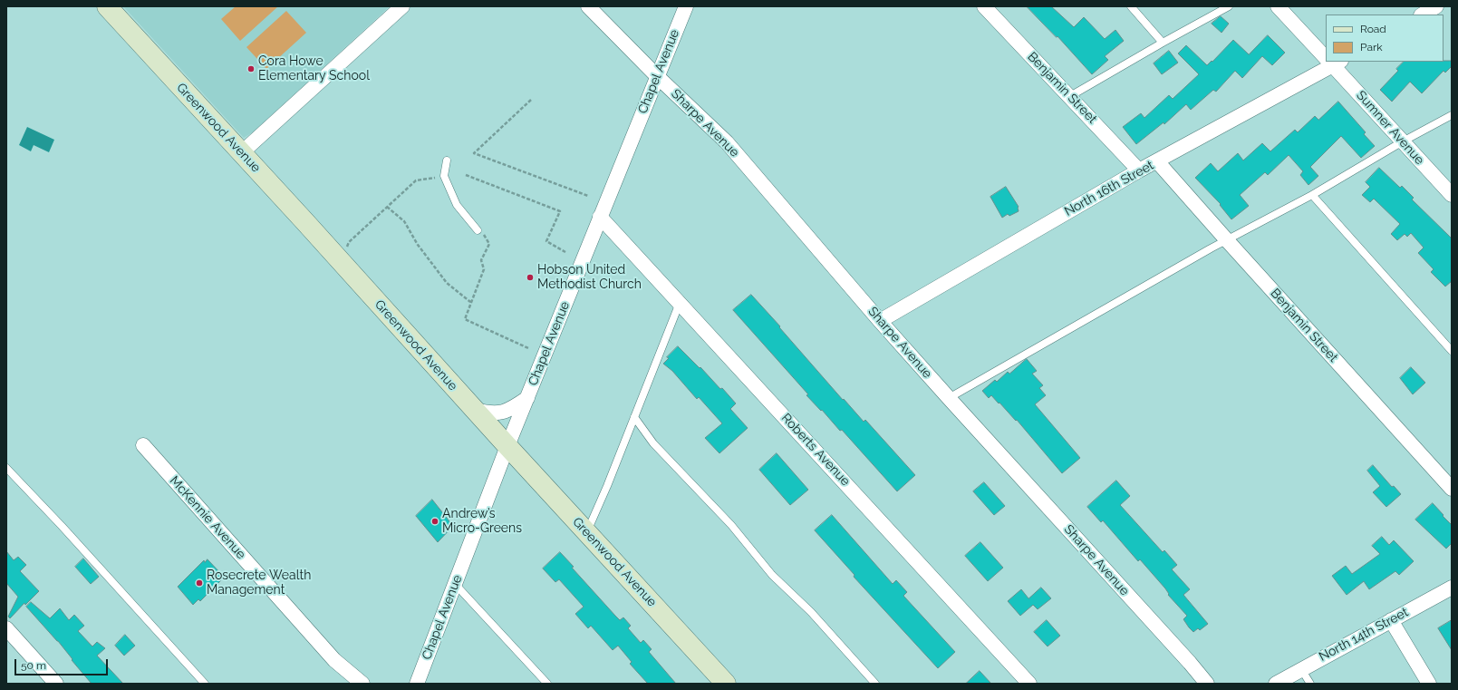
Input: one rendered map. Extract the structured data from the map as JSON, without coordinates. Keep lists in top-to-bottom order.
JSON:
{
  "streets": {
    "street": [
      "Chapel Avenue",
      "Benjamin Street",
      "Sharpe Avenue",
      "Greenwood Avenue",
      "Sumner Avenue",
      "North 16th Street",
      "Roberts Avenue",
      "McKennie Avenue",
      "North 14th Street"
    ]
  },
  "crossings": [
    ["Chapel Avenue", "Sharpe Avenue"],
    ["Chapel Avenue", "Greenwood Avenue"],
    ["Chapel Avenue", "Roberts Avenue"],
    ["Benjamin Street", "North 16th Street"],
    ["Sharpe Avenue", "North 16th Street"],
    ["Sumner Avenue", "North 16th Street"]
  ],
  "places": [
    "Cora Howe Elementary School",
    "Hobson United Methodist Church",
    "Andrew’s Micro-Greens",
    "Rosecrete Wealth Management"
  ],
  "legend": ["Road", "Park"],
  "scale_bar": "50 m"
}
